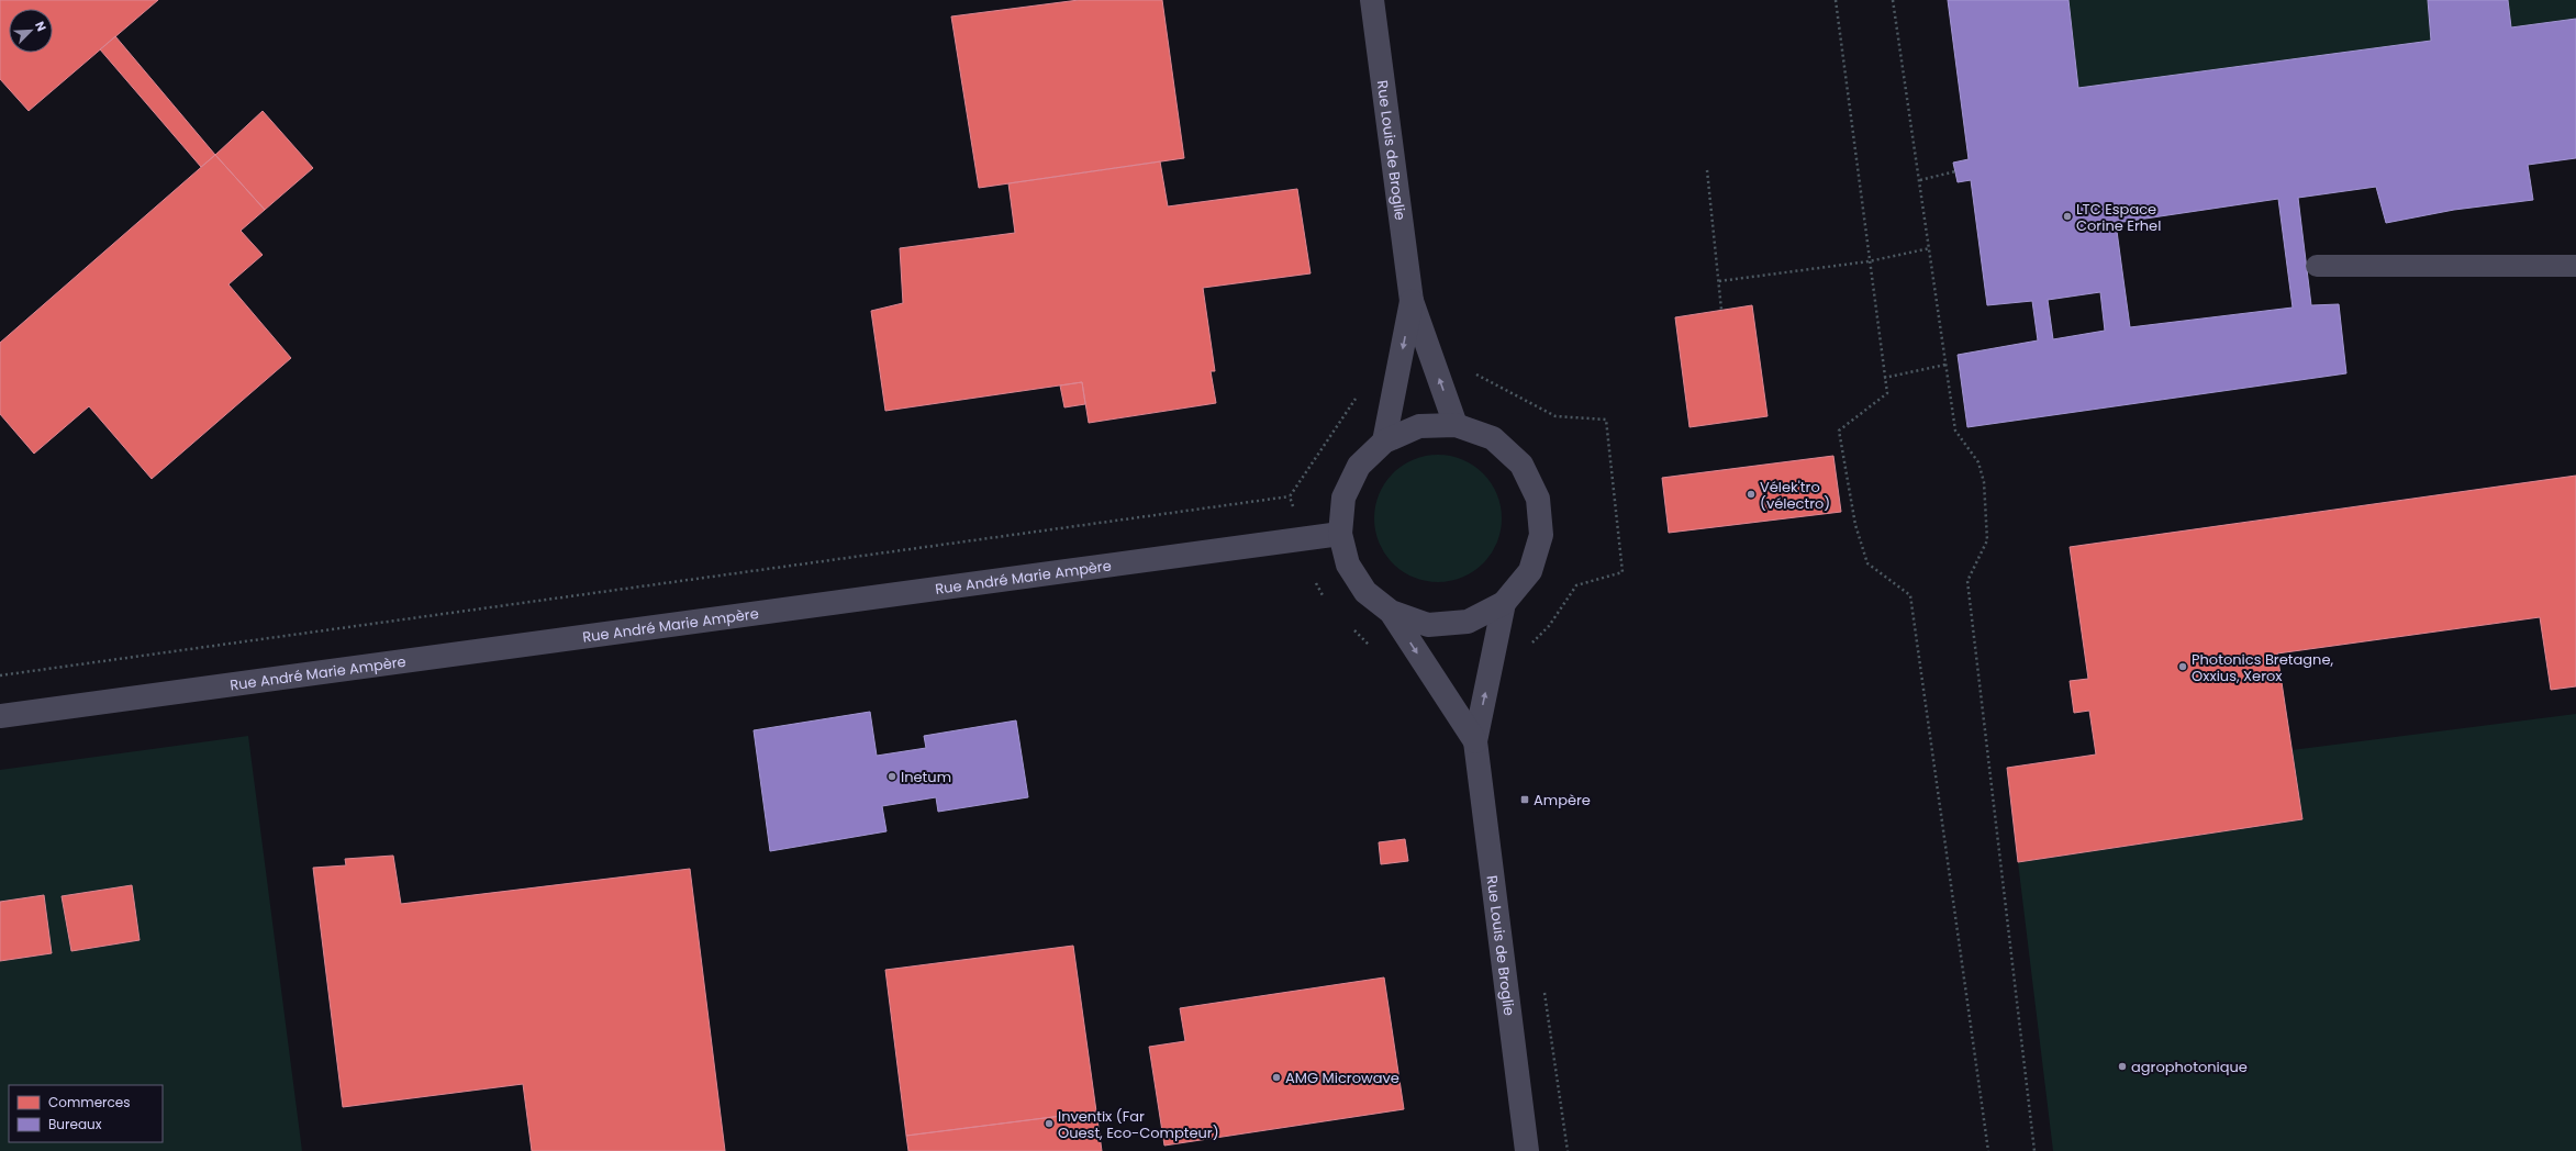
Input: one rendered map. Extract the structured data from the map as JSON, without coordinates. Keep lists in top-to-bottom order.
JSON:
{
  "streets": {
    "street": ["Rue Louis de Broglie", "Rue André Marie Ampère"]
  },
  "crossings": [
    ["Rue Louis de Broglie", "Rue André Marie Ampère"]
  ],
  "places": {
    "other": [
      "LTC Espace Corine Erhel",
      "Vélek'tro (vélectro)",
      "Photonics Bretagne, Oxxius, Xerox",
      "Inetum",
      "agrophotonique",
      "AMG Microwave",
      "Inventix (Far Ouest, Eco-Compteur)"
    ],
    "transit": ["Ampère"]
  },
  "legend": ["Commerces", "Bureaux"],
  "north": "top right"
}
